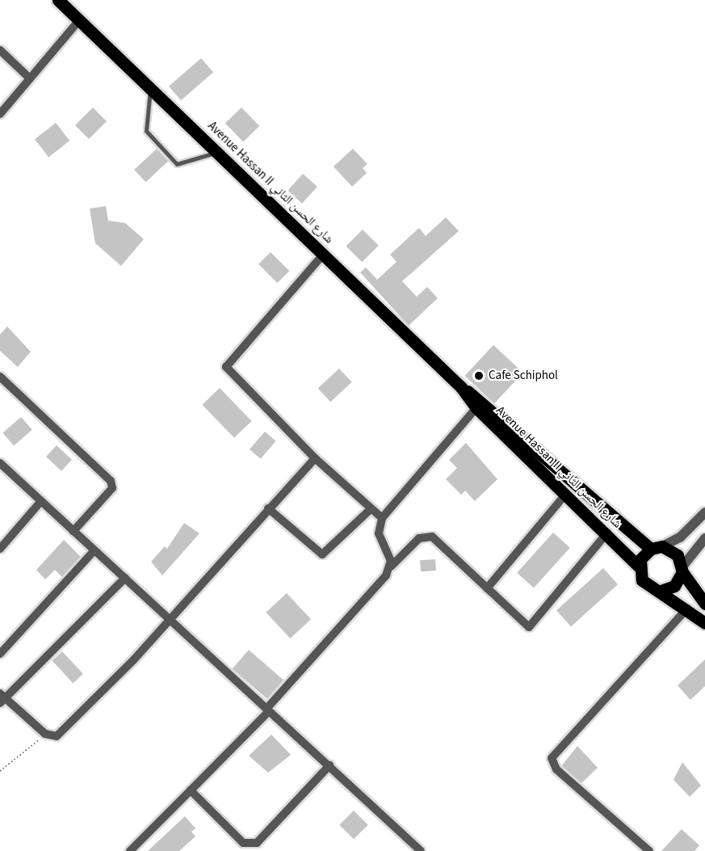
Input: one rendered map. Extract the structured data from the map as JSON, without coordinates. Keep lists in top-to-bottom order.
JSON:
{
  "streets": {
    "main road": ["Avenue Hassan II شارع الحسن الثاني"]
  },
  "places": ["Cafe Schiphol"]
}
